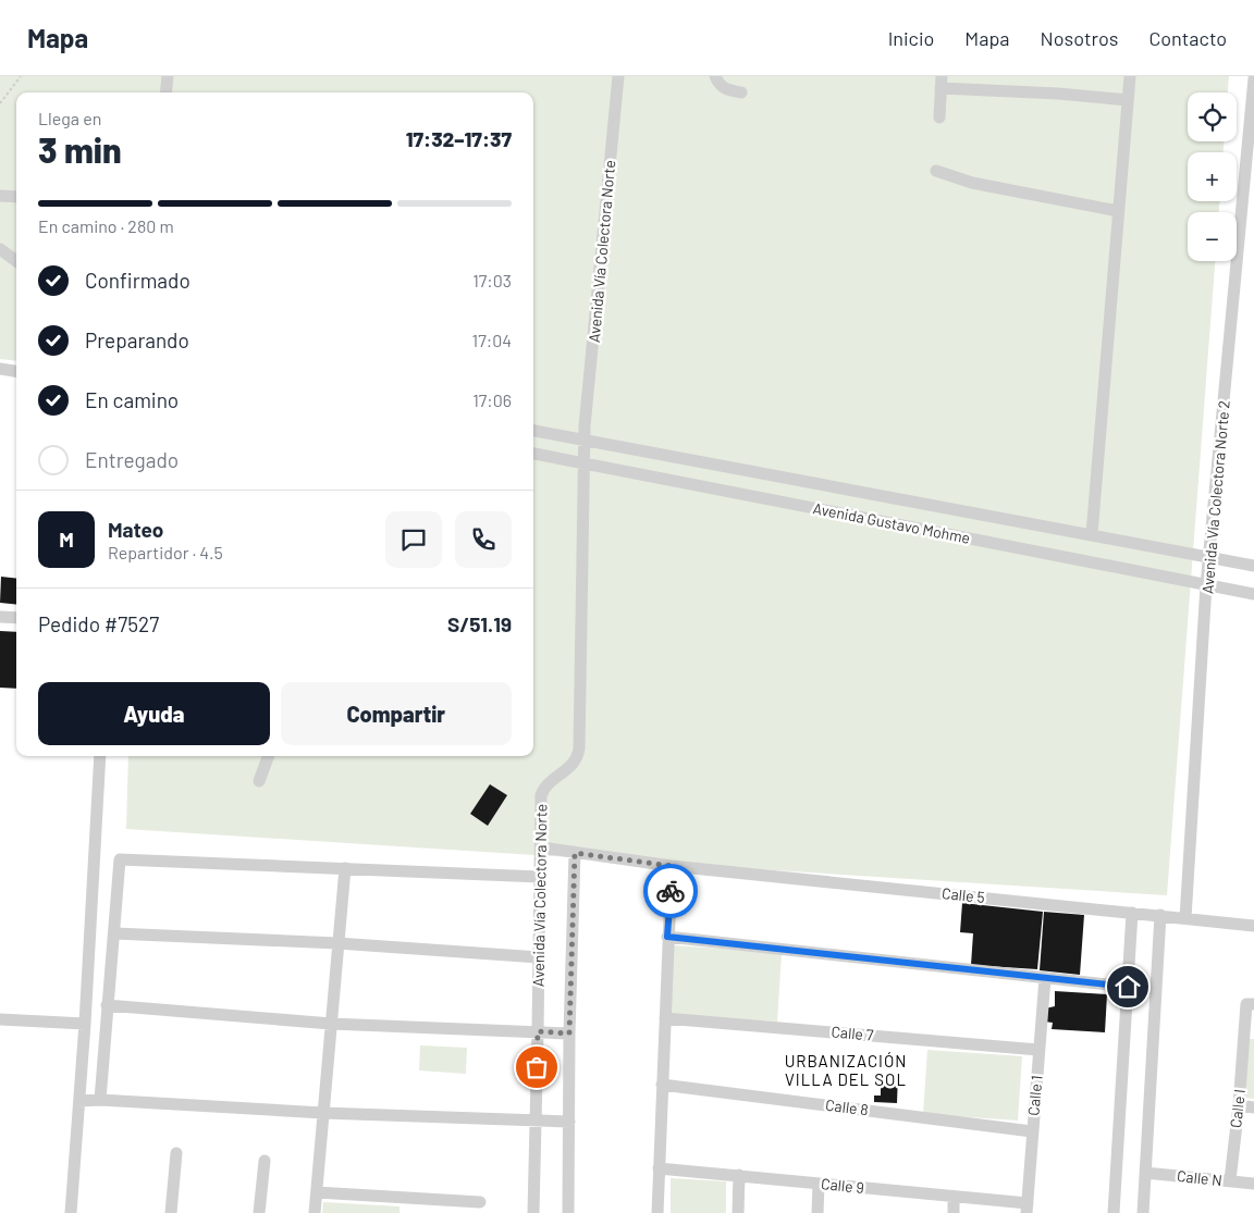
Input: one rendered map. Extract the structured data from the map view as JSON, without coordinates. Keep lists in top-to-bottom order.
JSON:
{
  "streets": {
    "street": [
      "Avenida Vía Colectora Norte",
      "Avenida Vía Colectora Norte 2",
      "Avenida Gustavo Mohme",
      "Calle 5",
      "Calle 7",
      "Calle 1",
      "Calle 8",
      "Calle I",
      "Calle N",
      "Calle 9"
    ]
  },
  "crossings": [
    ["Avenida Vía Colectora Norte", "Avenida Gustavo Mohme"],
    ["Avenida Vía Colectora Norte", "Calle 5"],
    ["Avenida Vía Colectora Norte 2", "Avenida Gustavo Mohme"],
    ["Avenida Vía Colectora Norte 2", "Calle 5"],
    ["Calle 7", "Calle 1"],
    ["Calle 1", "Calle 8"],
    ["Calle 1", "Calle 9"],
    ["Calle I", "Calle N"]
  ],
  "districts": ["URBANIZACIÓN VILLA DEL SOL"],
  "page": {
    "header": "Mapa",
    "nav": [
      "Inicio",
      "Mapa",
      "Nosotros",
      "Contacto"
    ],
    "map_buttons": ["+", "−"],
    "heading": ["3 min", "Llega en", "17:32–17:37"],
    "panel": [
      "Mateo",
      "Repartidor · 4.5",
      "Pedido #7527",
      "S/51.19"
    ],
    "bar": "En camino · 280 m",
    "list": [
      ["Confirmado", "17:03"],
      ["Preparando", "17:04"],
      ["En camino", "17:06"],
      "Entregado"
    ],
    "round": "M",
    "buttons": ["Ayuda", "Compartir"]
  }
}
